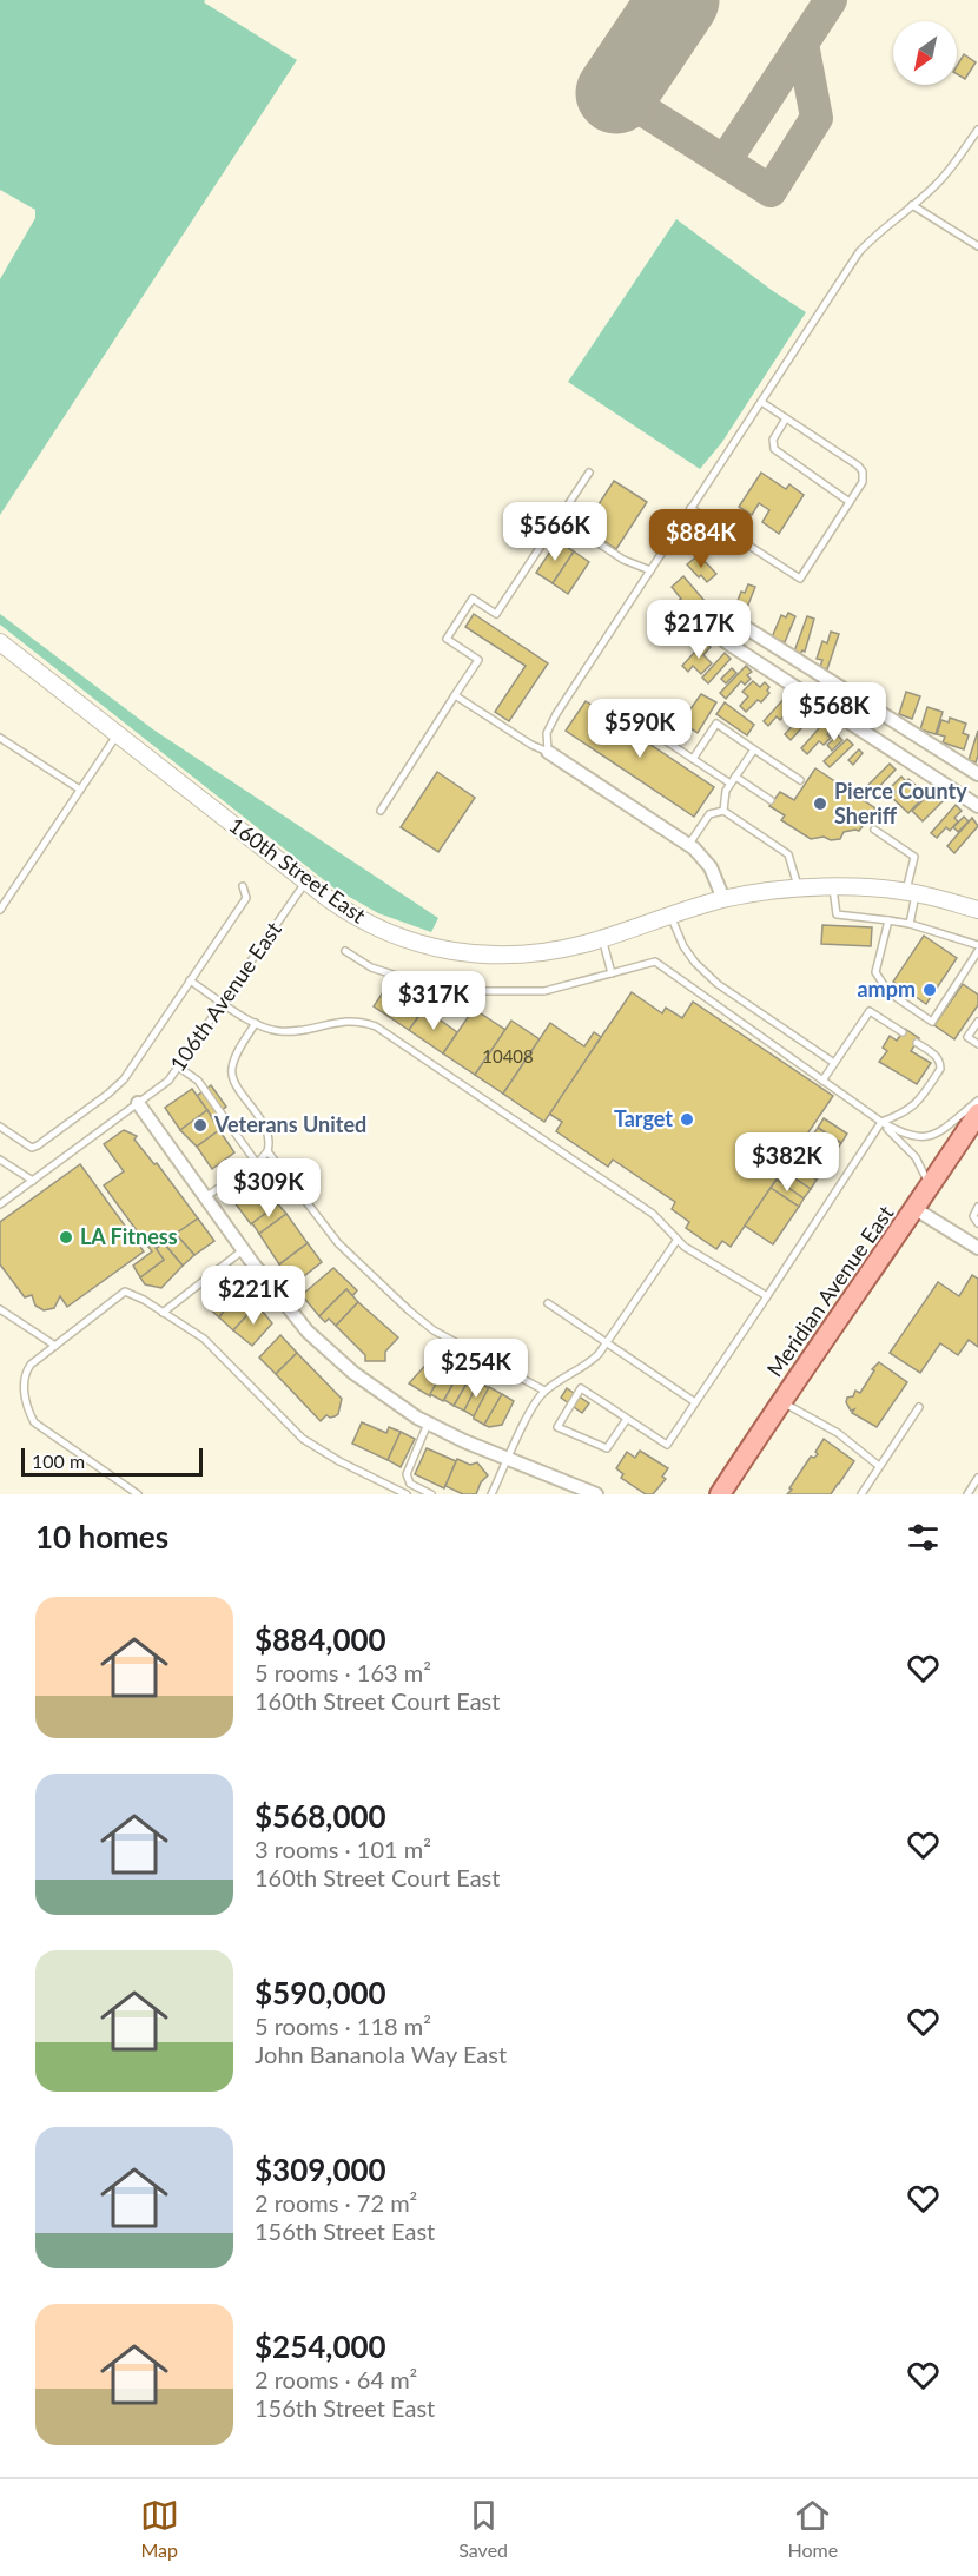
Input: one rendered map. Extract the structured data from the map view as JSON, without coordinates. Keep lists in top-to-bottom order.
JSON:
{
  "streets": {
    "main road": ["Meridian Avenue East"],
    "street": ["160th Street East"],
    "lane": ["106th Avenue East"]
  },
  "crossings": [
    ["160th Street East", "106th Avenue East"]
  ],
  "places": [
    "Pierce County Sheriff",
    "ampm",
    "Target",
    "Veterans United",
    "LA Fitness"
  ],
  "house_numbers": ["10408"],
  "scale_bar": "100 m",
  "north": "bottom left",
  "page": {
    "price": [
      "$566K",
      "$884K",
      "$217K",
      "$568K",
      "$590K",
      "$317K",
      "$382K",
      "$309K",
      "$221K",
      "$254K"
    ],
    "scale": "100 m",
    "heading": "10 homes",
    "list": [
      {
        "name": "$884,000",
        "note": "5 rooms · 163 m² · 160th Street Court East"
      },
      {
        "name": "$568,000",
        "note": "3 rooms · 101 m² · 160th Street Court East"
      },
      {
        "name": "$590,000",
        "note": "5 rooms · 118 m² · John Bananola Way East"
      },
      {
        "name": "$309,000",
        "note": "2 rooms · 72 m² · 156th Street East"
      },
      {
        "name": "$254,000",
        "note": "2 rooms · 64 m² · 156th Street East"
      }
    ],
    "tabs": ["Map", "Saved", "Home"]
  }
}
